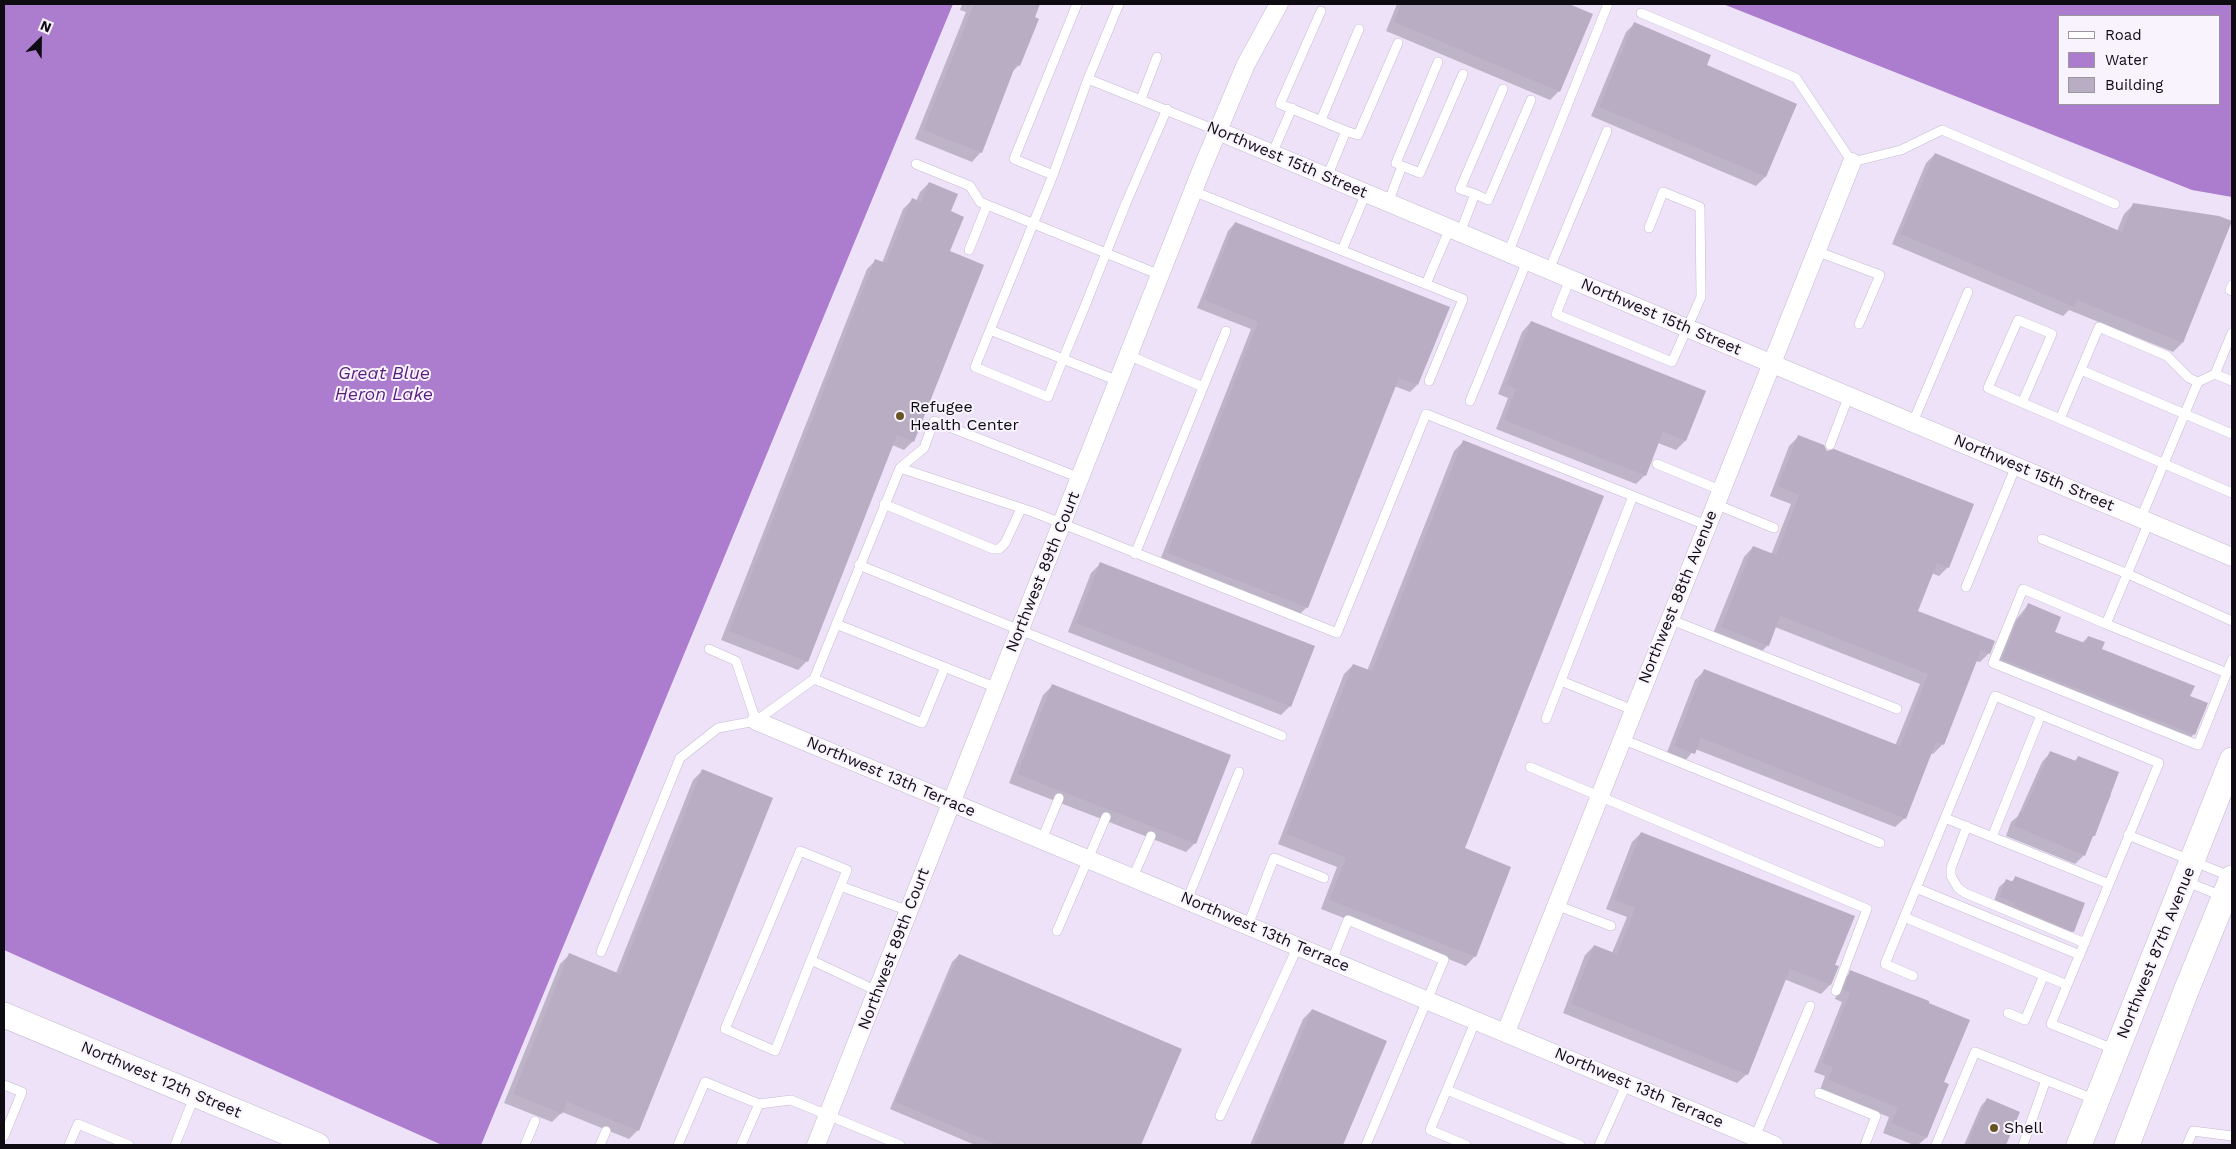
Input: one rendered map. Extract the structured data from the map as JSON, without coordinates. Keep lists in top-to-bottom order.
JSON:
{
  "streets": {
    "main road": ["Northwest 87th Avenue", "Northwest 12th Street"],
    "street": [
      "Northwest 15th Street",
      "Northwest 89th Court",
      "Northwest 88th Avenue",
      "Northwest 13th Terrace"
    ]
  },
  "crossings": [
    ["Northwest 15th Street", "Northwest 89th Court"],
    ["Northwest 15th Street", "Northwest 88th Avenue"],
    ["Northwest 89th Court", "Northwest 13th Terrace"],
    ["Northwest 88th Avenue", "Northwest 13th Terrace"]
  ],
  "water": ["Great Blue Heron Lake"],
  "places": ["Refugee Health Center", "Shell"],
  "legend": ["Road", "Water", "Building"],
  "north": "top right"
}
